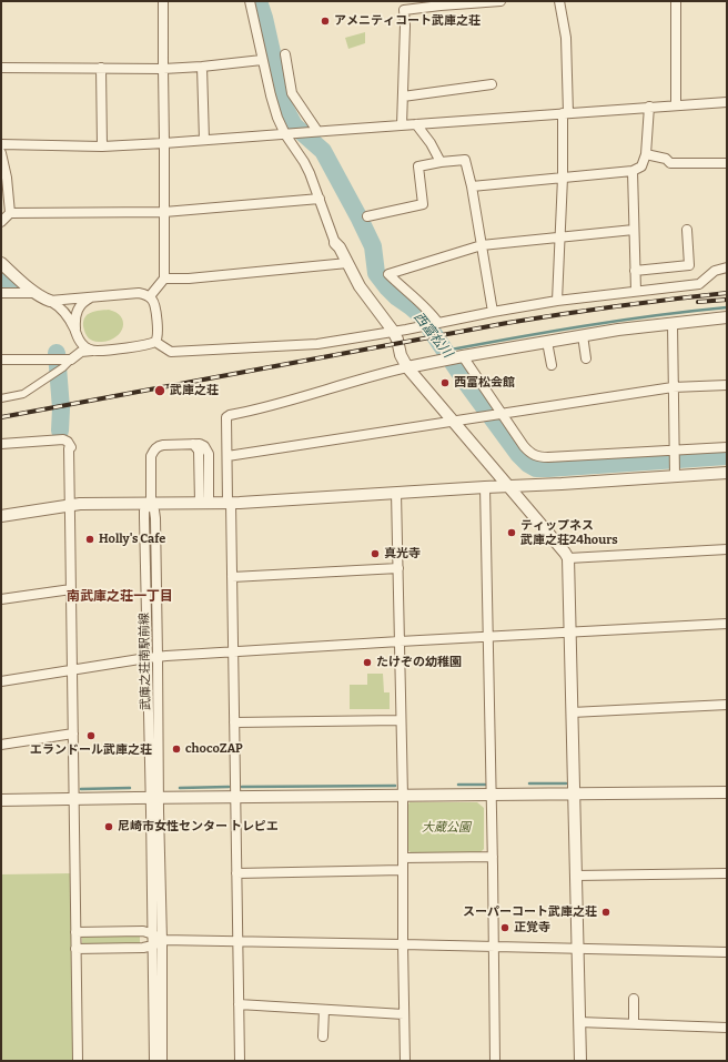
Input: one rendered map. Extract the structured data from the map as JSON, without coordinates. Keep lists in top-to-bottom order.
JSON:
{
  "streets": {
    "street": ["武庫之荘南駅前線"]
  },
  "districts": ["南武庫之荘一丁目"],
  "water": ["西富松川"],
  "parks": ["大蔵公園"],
  "places": [
    "アメニティコート武庫之荘",
    "西富松会館",
    "武庫之荘",
    "ティップネス 武庫之荘24hours",
    "Holly's Cafe",
    "真光寺",
    "たけぞの幼稚園",
    "エランドール武庫之荘",
    "chocoZAP",
    "尼崎市女性センター トレピエ",
    "スーパーコート武庫之荘",
    "正覚寺"
  ]
}
